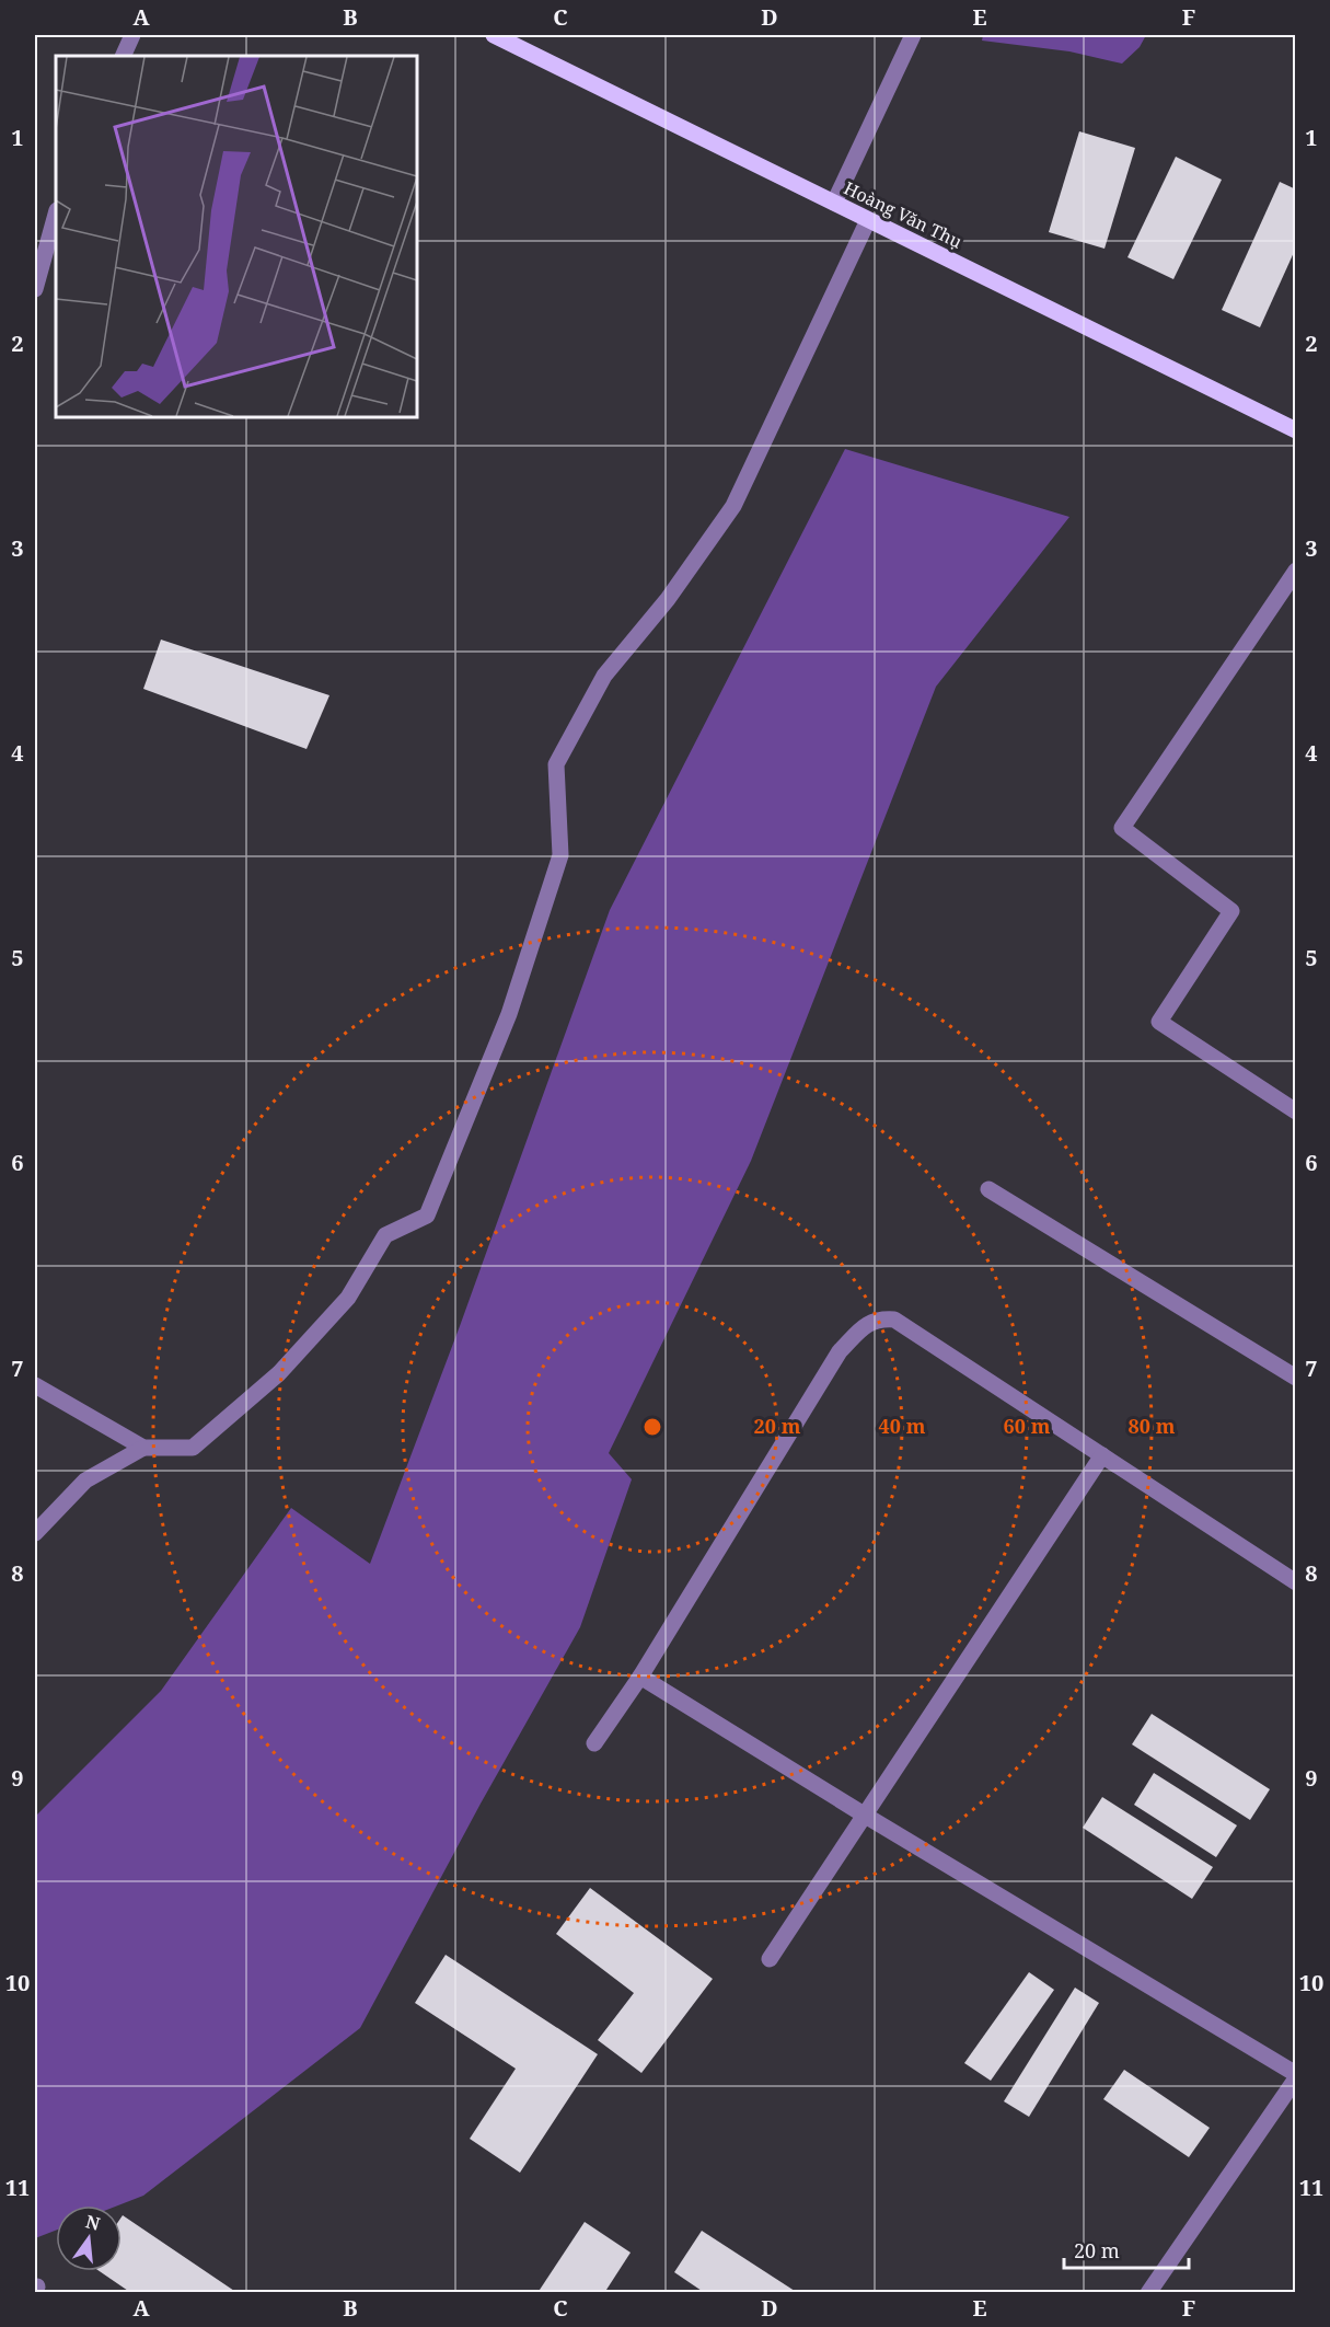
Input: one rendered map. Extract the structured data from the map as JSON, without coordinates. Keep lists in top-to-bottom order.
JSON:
{
  "streets": {
    "main road": ["Hoàng Văn Thụ"]
  },
  "scale_bar": "20 m",
  "north": "top",
  "grid": {
    "columns": [
      "A",
      "B",
      "C",
      "D",
      "E",
      "F"
    ],
    "rows": [
      "1",
      "2",
      "3",
      "4",
      "5",
      "6",
      "7",
      "8",
      "9",
      "10",
      "11"
    ]
  },
  "rings": [
    "20 m",
    "40 m",
    "60 m",
    "80 m"
  ]
}
